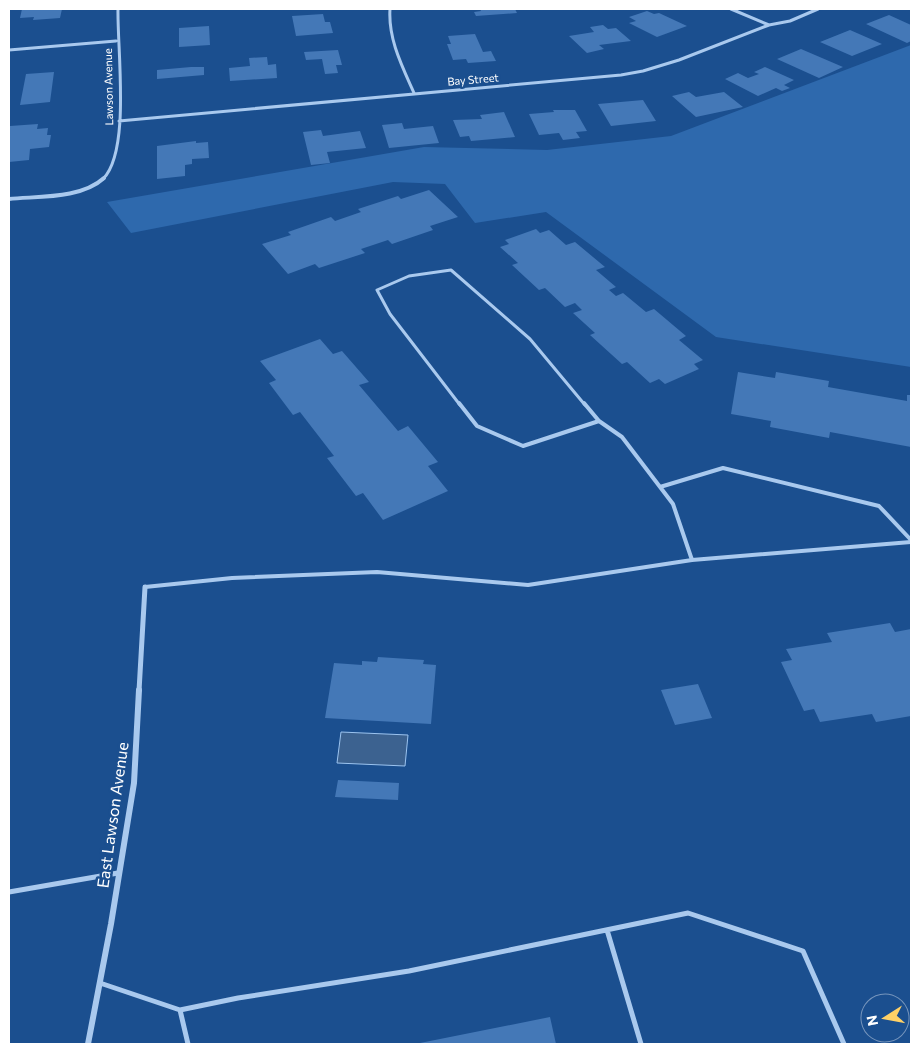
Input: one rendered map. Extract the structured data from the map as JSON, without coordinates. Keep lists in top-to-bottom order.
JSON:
{
  "streets": {
    "street": ["Bay Street", "Lawson Avenue", "East Lawson Avenue"]
  },
  "crossings": [
    ["Bay Street", "Lawson Avenue"]
  ],
  "north": "left"
}
